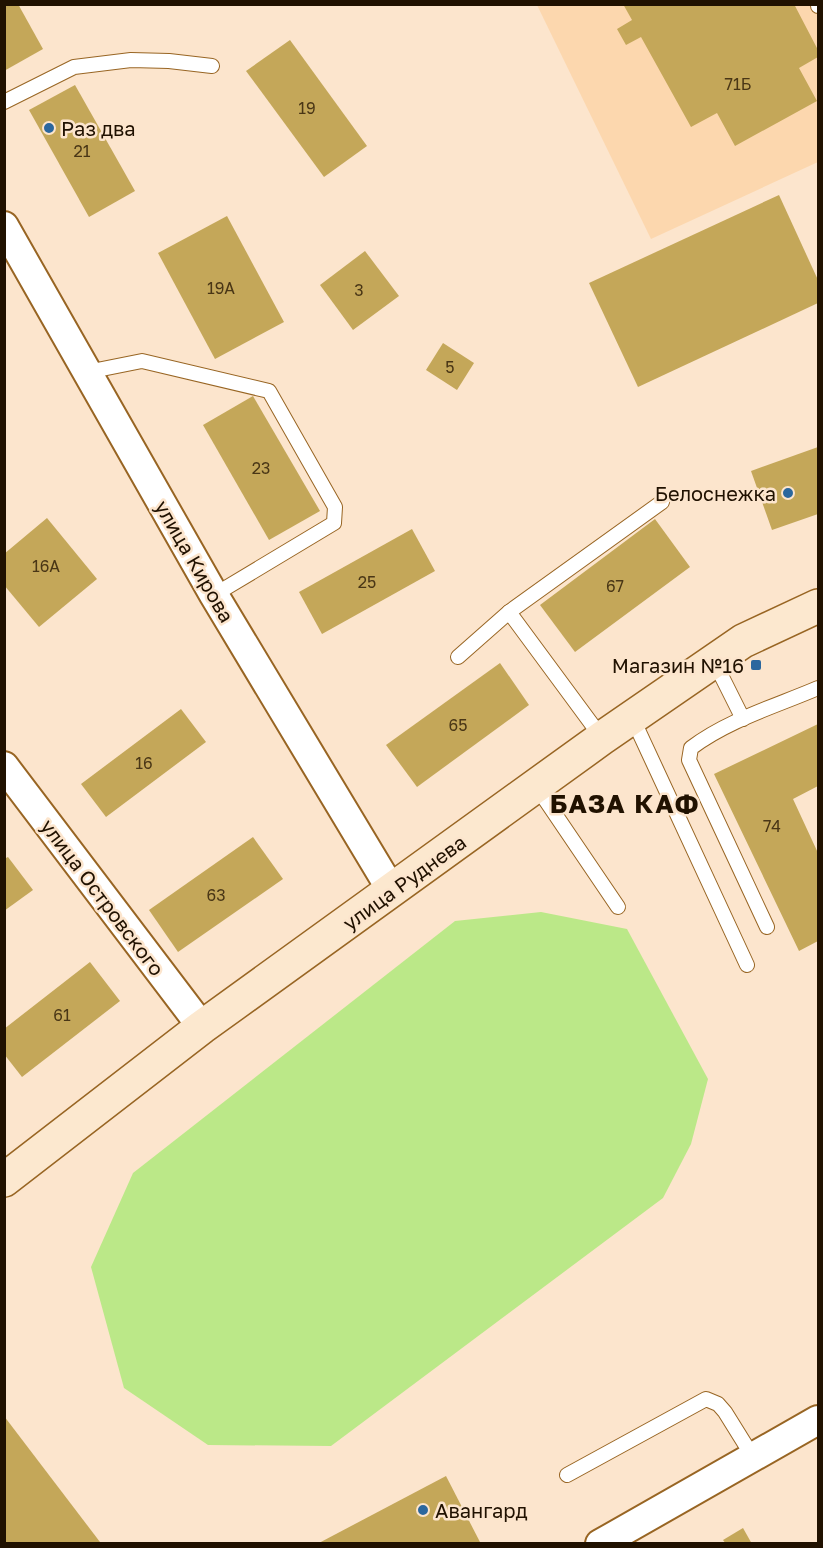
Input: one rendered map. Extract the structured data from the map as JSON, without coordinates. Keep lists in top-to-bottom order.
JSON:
{
  "streets": {
    "main road": ["улица Руднева"],
    "street": ["улица Кирова", "улица Островского"]
  },
  "crossings": [
    ["улица Кирова", "улица Руднева"],
    ["улица Руднева", "улица Островского"]
  ],
  "districts": ["БАЗА КАФ"],
  "places": {
    "other": ["Раз два", "Белоснежка", "Авангард"],
    "transit": ["Магазин №16"]
  },
  "house_numbers": [
    "71Б",
    "19",
    "21",
    "19А",
    "3",
    "5",
    "23",
    "16А",
    "25",
    "67",
    "65",
    "16",
    "74",
    "63",
    "61"
  ]
}
